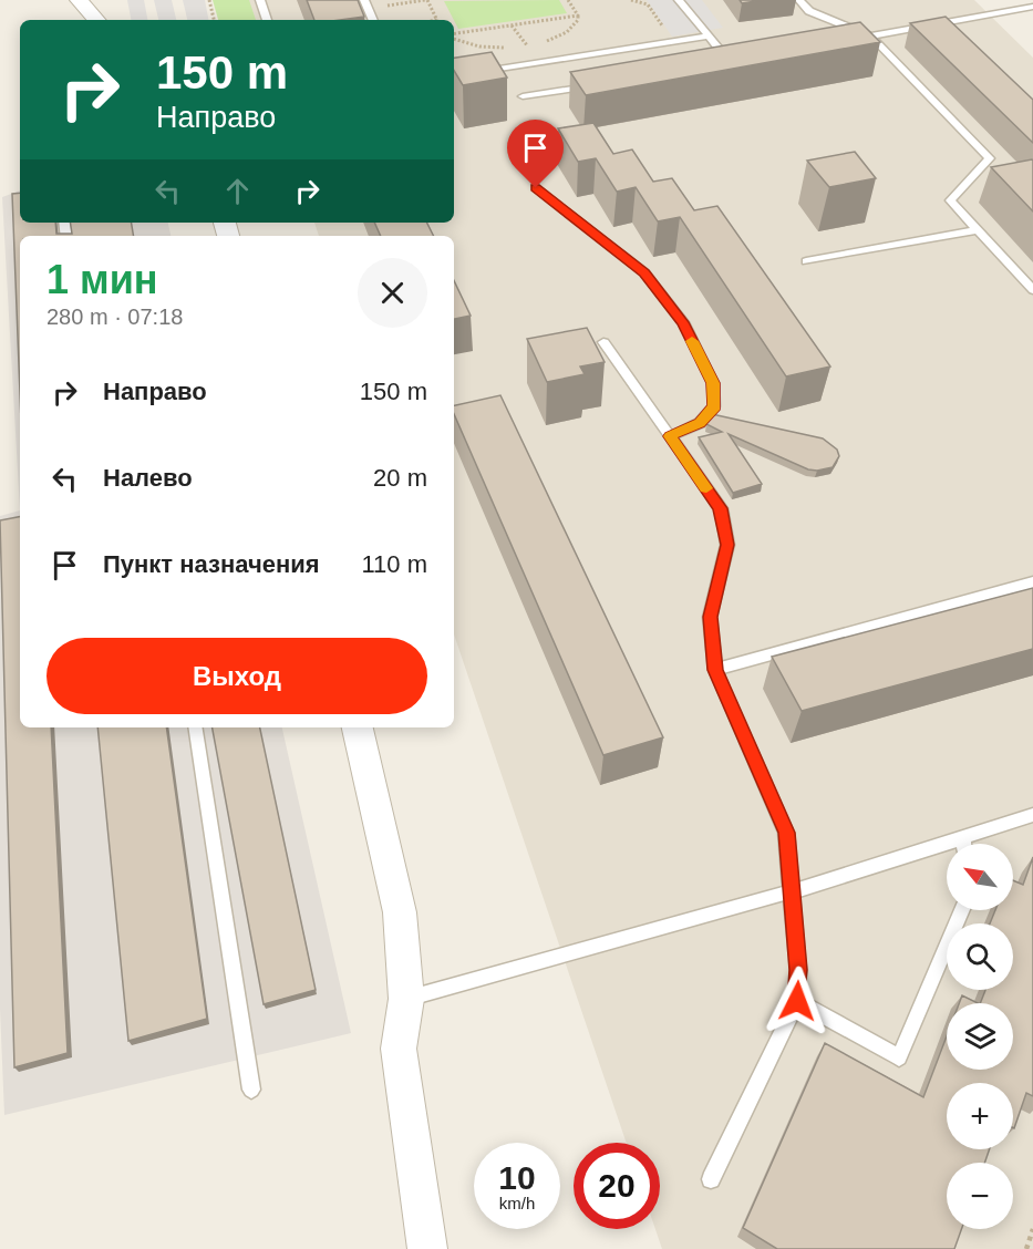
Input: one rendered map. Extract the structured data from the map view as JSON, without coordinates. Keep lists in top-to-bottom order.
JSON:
{
  "north": "top left",
  "page": {
    "turn": ["150 m", "Направо"],
    "heading": ["1 мин", "280 m · 07:18"],
    "list": [
      {
        "name": "Направо",
        "value": "150 m"
      },
      {
        "name": "Налево",
        "value": "20 m"
      },
      {
        "name": "Пункт назначения",
        "value": "110 m"
      }
    ],
    "buttons": "Выход",
    "map_buttons": ["+", "−"],
    "speed": "10 km/h",
    "limit": "20"
  }
}
